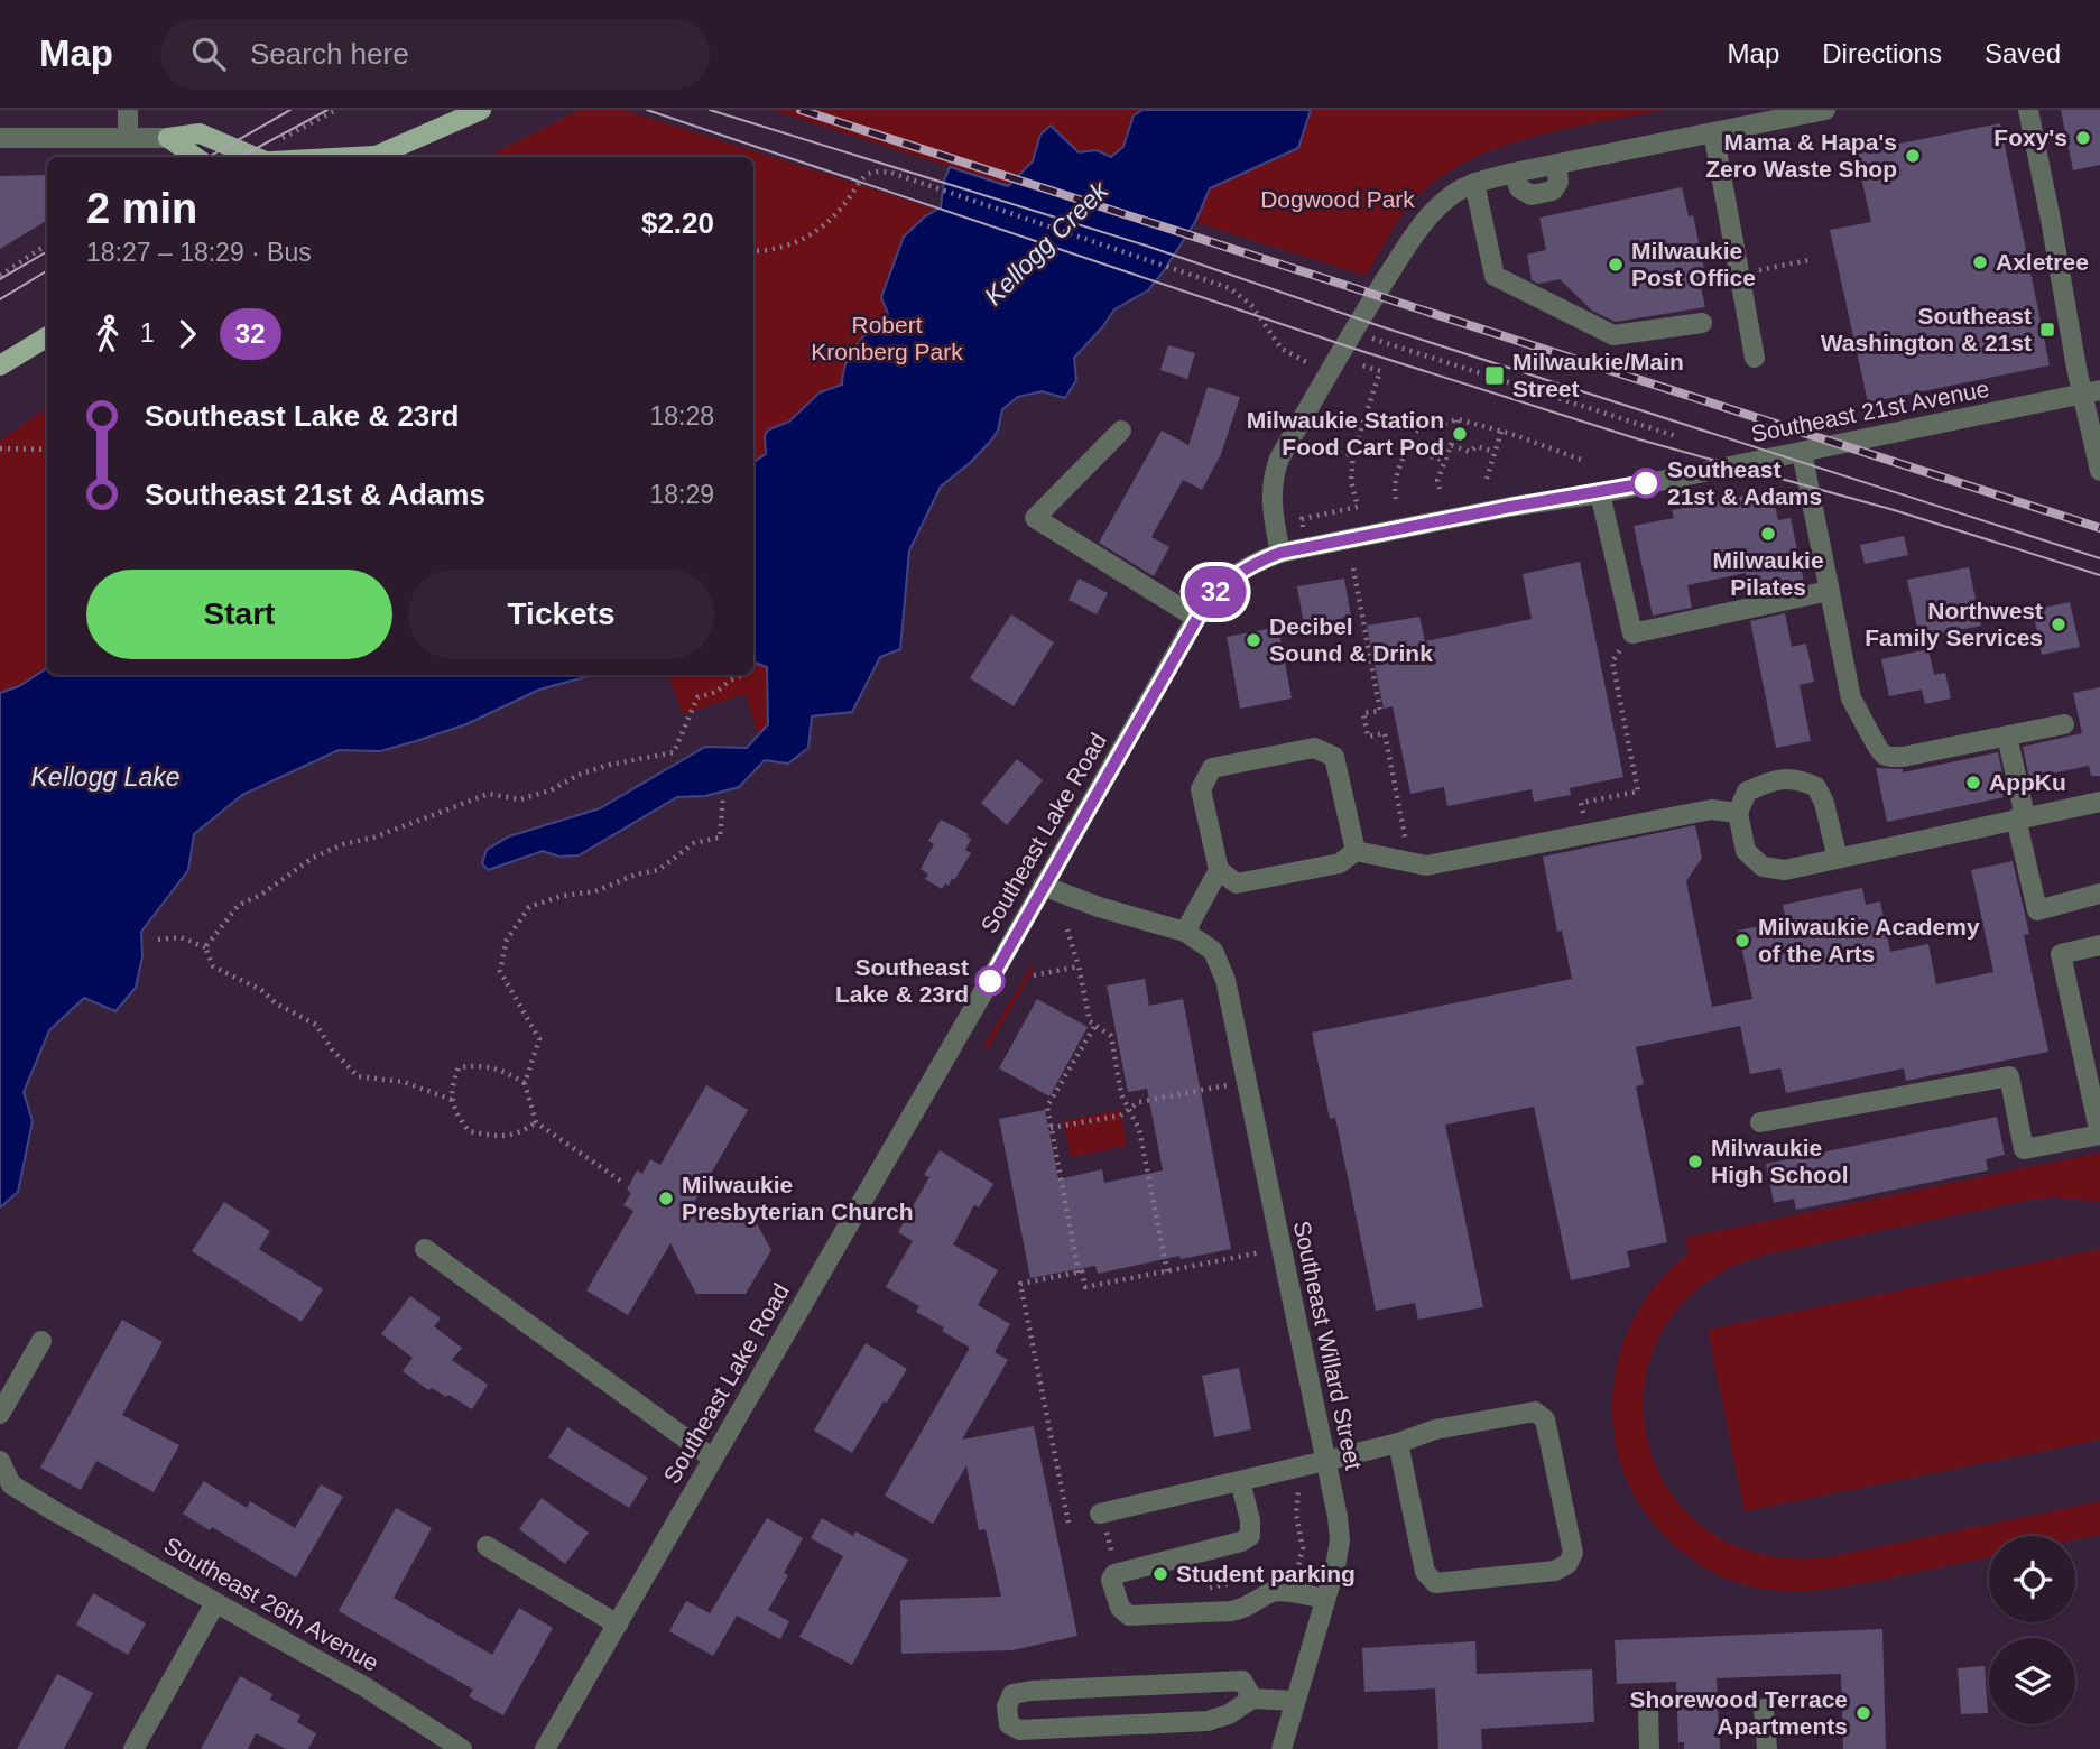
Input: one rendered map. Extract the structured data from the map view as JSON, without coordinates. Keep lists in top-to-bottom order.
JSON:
{
  "streets": {
    "street": [
      "Southeast 21st Avenue",
      "Southeast Lake Road",
      "Southeast Willard Street",
      "Southeast 26th Avenue"
    ]
  },
  "crossings": [
    ["Southeast 21st Avenue", "Southeast Lake Road"]
  ],
  "water": ["Kellogg Creek", "Kellogg Lake"],
  "parks": ["Dogwood Park", "Robert Kronberg Park"],
  "places": {
    "other": [
      "Foxy's",
      "Mama & Hapa's Zero Waste Shop",
      "Axletree",
      "Milwaukie Post Office",
      "Milwaukie Station Food Cart Pod",
      "Southeast 21st & Adams",
      "Milwaukie Pilates",
      "Northwest Family Services",
      "Decibel Sound & Drink",
      "AppKu",
      "Milwaukie Academy of the Arts",
      "Southeast Lake & 23rd",
      "Milwaukie High School",
      "Milwaukie Presbyterian Church",
      "Student parking",
      "Shorewood Terrace Apartments"
    ],
    "transit": ["Southeast Washington & 21st", "Milwaukie/Main Street"]
  },
  "lines": ["bus line 32"],
  "page": {
    "header": "Map",
    "search": "Search here",
    "nav": ["Map", "Directions", "Saved"],
    "on_map": "32",
    "heading": ["2 min", "18:27 – 18:29 · Bus", "$2.20"],
    "legs": ["1", "32"],
    "list": [
      {
        "name": "Southeast Lake & 23rd",
        "value": "18:28"
      },
      {
        "name": "Southeast 21st & Adams",
        "value": "18:29"
      }
    ],
    "buttons": ["Start", "Tickets"]
  }
}
